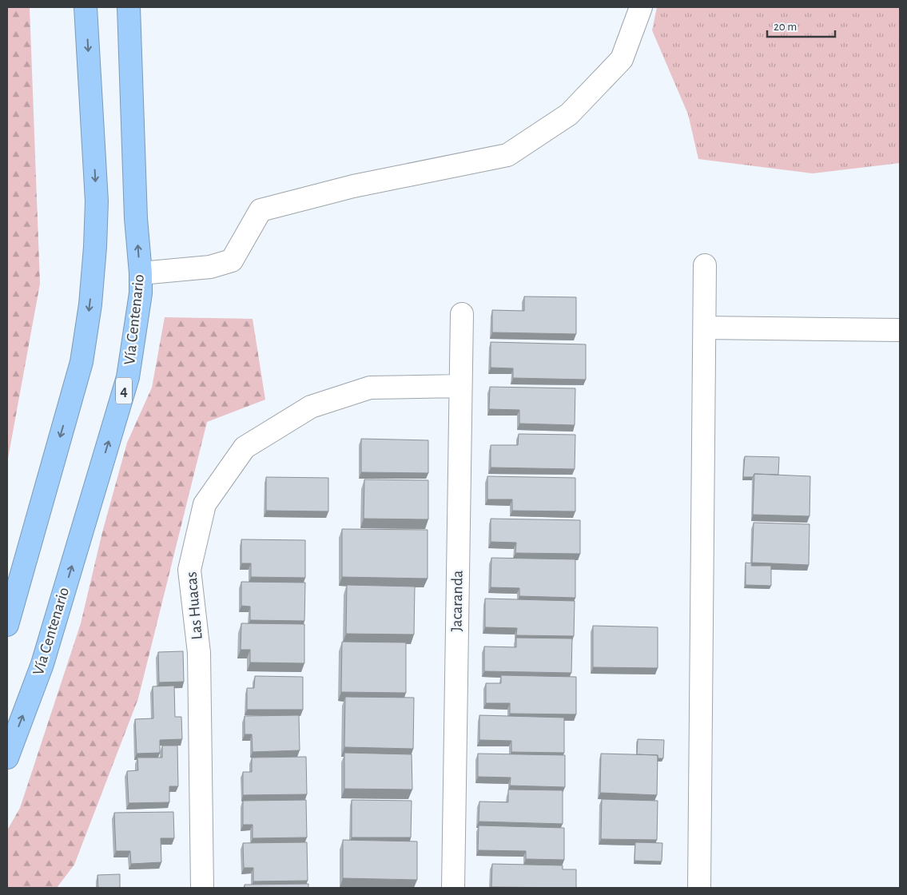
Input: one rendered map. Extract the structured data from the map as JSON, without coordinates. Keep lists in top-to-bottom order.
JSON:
{
  "streets": {
    "highway": ["Vía Centenario", "4"],
    "street": ["Jacaranda", "Las Huacas"]
  },
  "crossings": [
    ["Jacaranda", "Las Huacas"]
  ],
  "scale_bar": "20 m"
}
